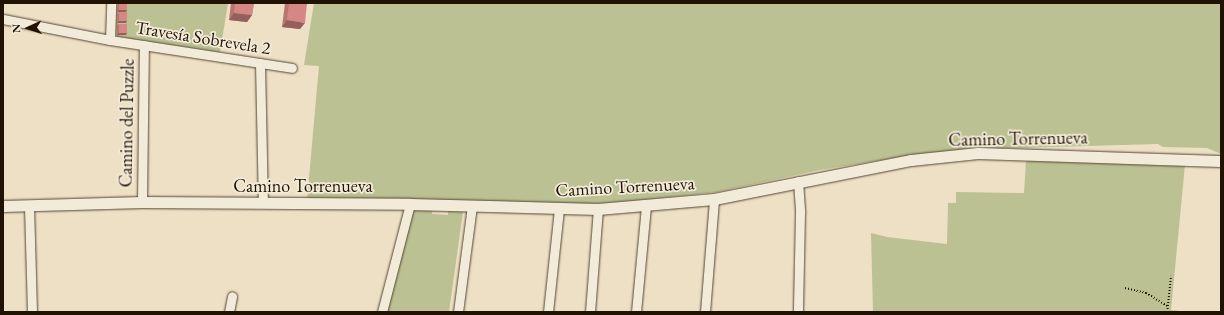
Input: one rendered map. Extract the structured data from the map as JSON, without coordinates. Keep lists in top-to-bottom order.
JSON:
{
  "streets": {
    "street": ["Travesía Sobrevela 2", "Camino del Puzzle", "Camino Torrenueva"]
  },
  "crossings": [
    ["Travesía Sobrevela 2", "Camino del Puzzle"],
    ["Camino del Puzzle", "Camino Torrenueva"]
  ],
  "north": "left"
}
